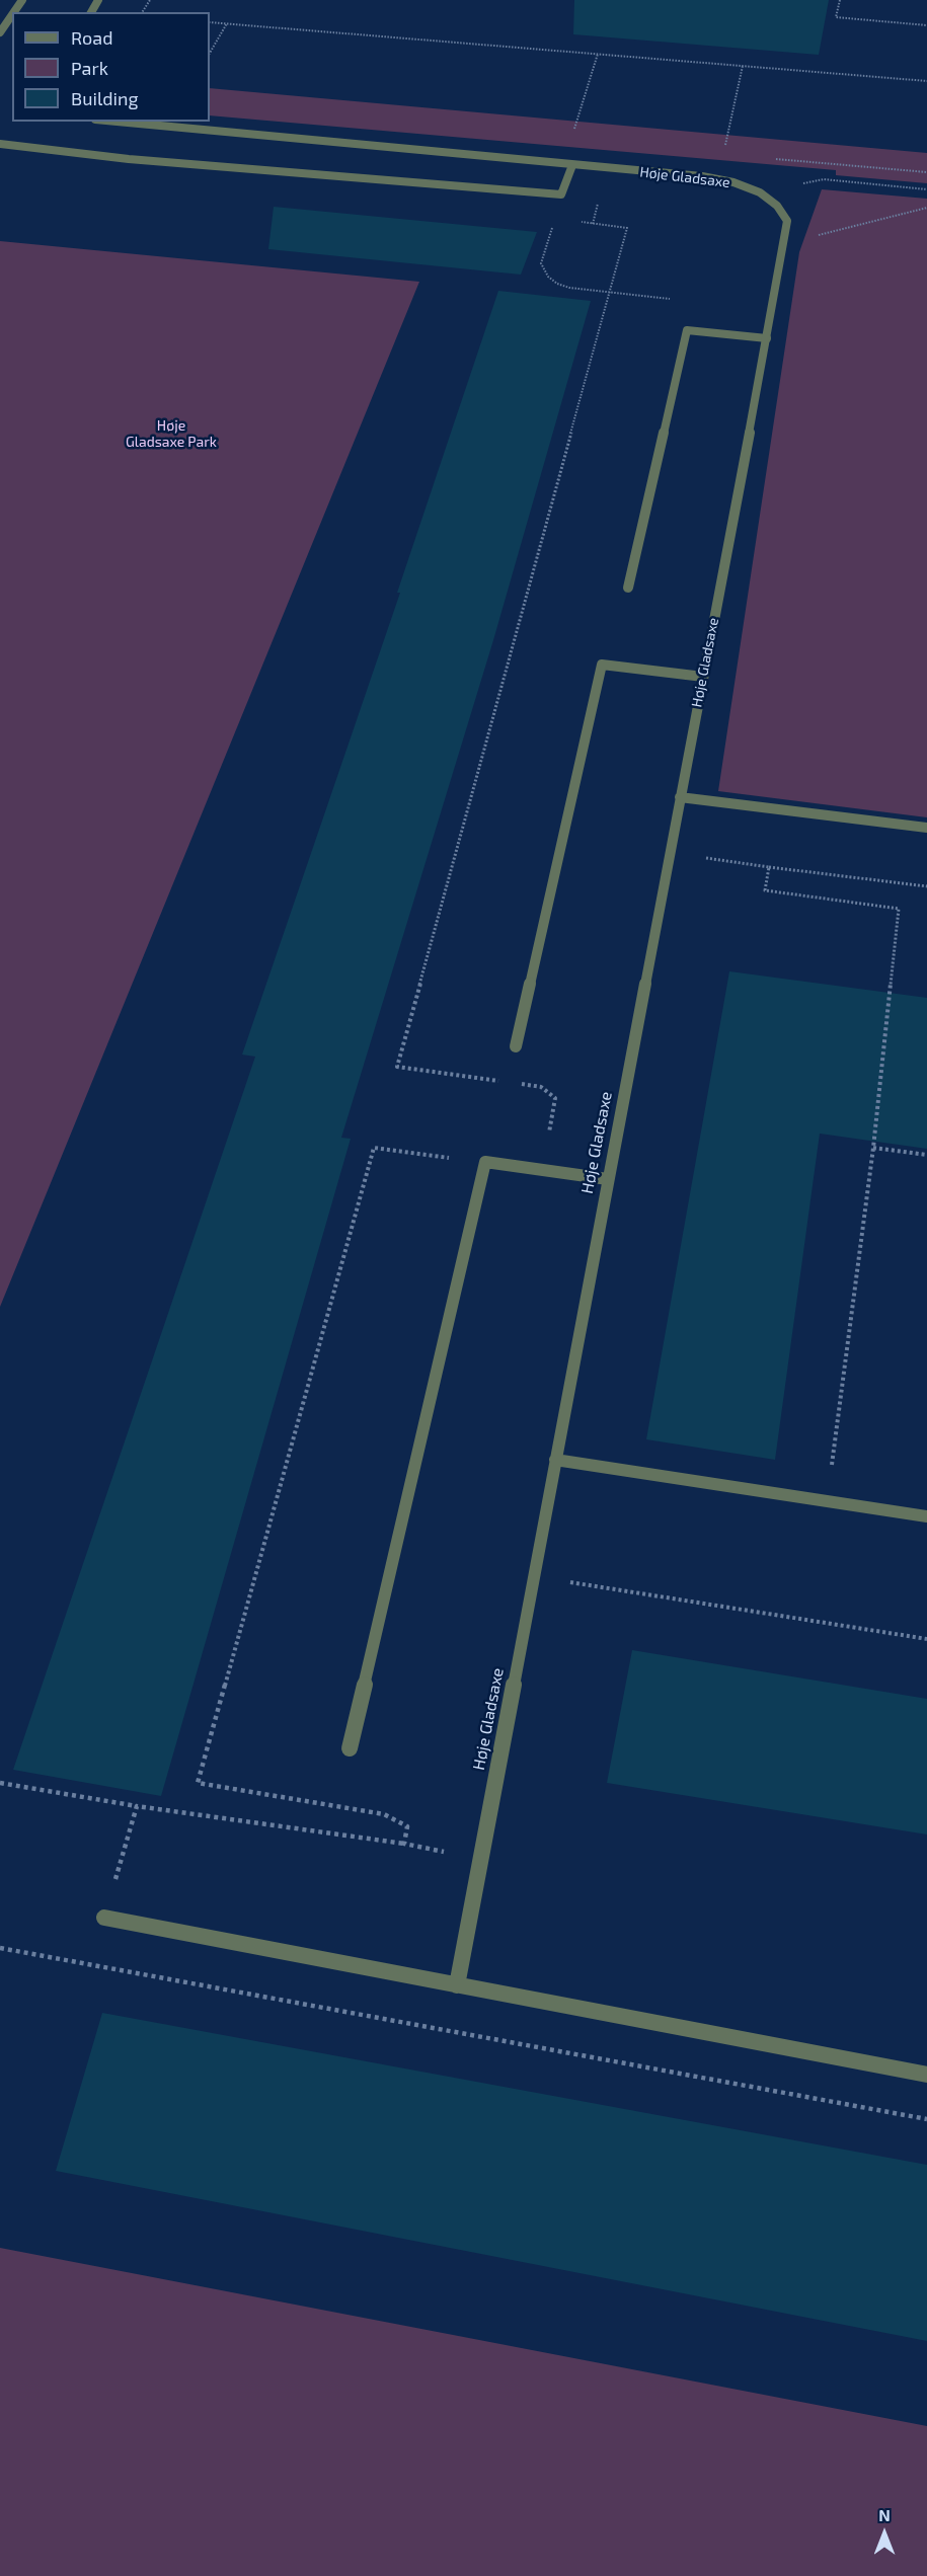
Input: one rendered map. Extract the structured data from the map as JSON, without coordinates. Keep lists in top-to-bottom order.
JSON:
{
  "streets": {
    "street": ["Høje Gladsaxe"]
  },
  "parks": ["Høje Gladsaxe Park"],
  "legend": ["Road", "Park", "Building"],
  "north": "top"
}
